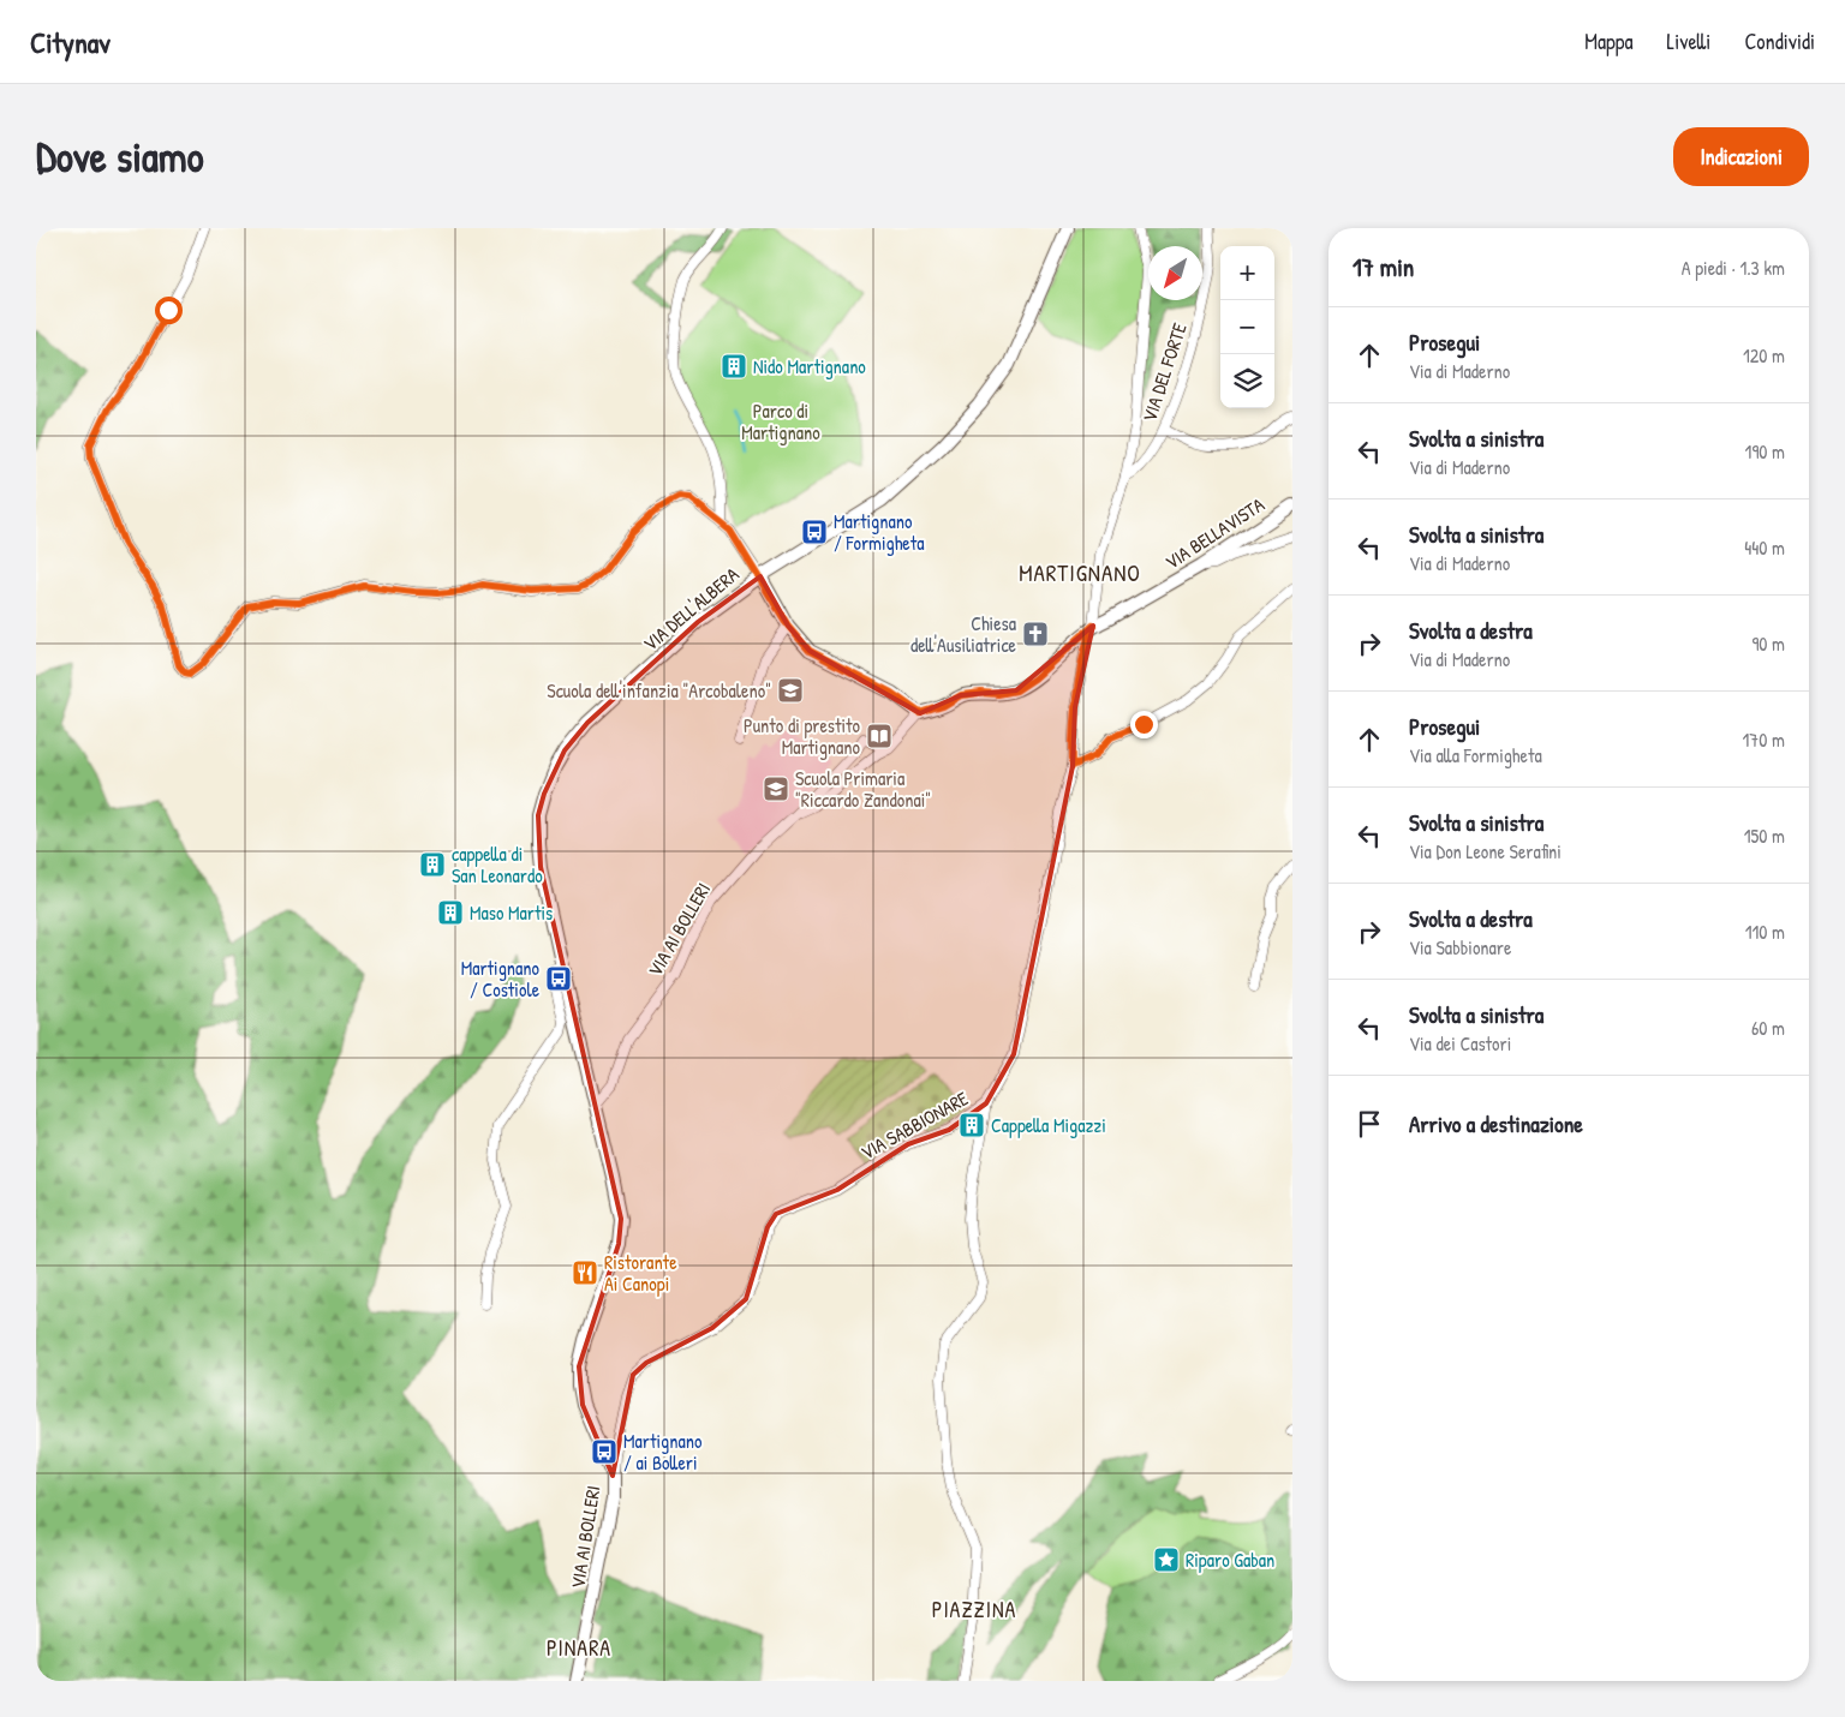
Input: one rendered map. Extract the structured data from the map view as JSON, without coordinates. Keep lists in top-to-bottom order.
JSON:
{
  "streets": {
    "street": [
      "VIA DEL FORTE",
      "VIA BELLAVISTA",
      "VIA DELL'ALBERA",
      "VIA AI BOLLERI",
      "VIA SABBIONARE"
    ]
  },
  "crossings": [
    ["VIA DEL FORTE", "VIA BELLAVISTA"],
    ["VIA DEL FORTE", "VIA SABBIONARE"],
    ["VIA BELLAVISTA", "VIA SABBIONARE"],
    ["VIA DELL'ALBERA", "VIA AI BOLLERI"],
    ["VIA AI BOLLERI", "VIA SABBIONARE"]
  ],
  "districts": ["MARTIGNANO", "PIAZZINA", "PINARA"],
  "parks": ["Parco di Martignano"],
  "places": {
    "building": [
      "Nido Martignano",
      "cappella di San Leonardo",
      "Maso Martis",
      "Cappella Migazzi"
    ],
    "bus stop": ["Martignano / Formigheta", "Martignano / Costiole", "Martignano / ai Bolleri"],
    "church": ["Chiesa dell'Ausiliatrice"],
    "school or university": ["Scuola dell'infanzia \"Arcobaleno\"", "Scuola Primaria \"Riccardo Zandonai\""],
    "library": ["Punto di prestito Martignano"],
    "restaurant": ["Ristorante Ai Canopi"],
    "place": ["Riparo Gaban"]
  },
  "north": "bottom left",
  "page": {
    "header": "Citynav",
    "nav": ["Mappa", "Livelli", "Condividi"],
    "buttons": "Indicazioni",
    "title": "Dove siamo",
    "heading": ["17 min", "A piedi · 1.3 km"],
    "map_buttons": ["+", "−"],
    "list": [
      ["Prosegui", "Via di Maderno", "120 m"],
      ["Svolta a sinistra", "Via di Maderno", "190 m"],
      ["Svolta a sinistra", "Via di Maderno", "440 m"],
      ["Svolta a destra", "Via di Maderno", "90 m"],
      ["Prosegui", "Via alla Formigheta", "170 m"],
      ["Svolta a sinistra", "Via Don Leone Serafini", "150 m"],
      ["Svolta a destra", "Via Sabbionare", "110 m"],
      ["Svolta a sinistra", "Via dei Castori", "60 m"],
      "Arrivo a destinazione"
    ]
  }
}
